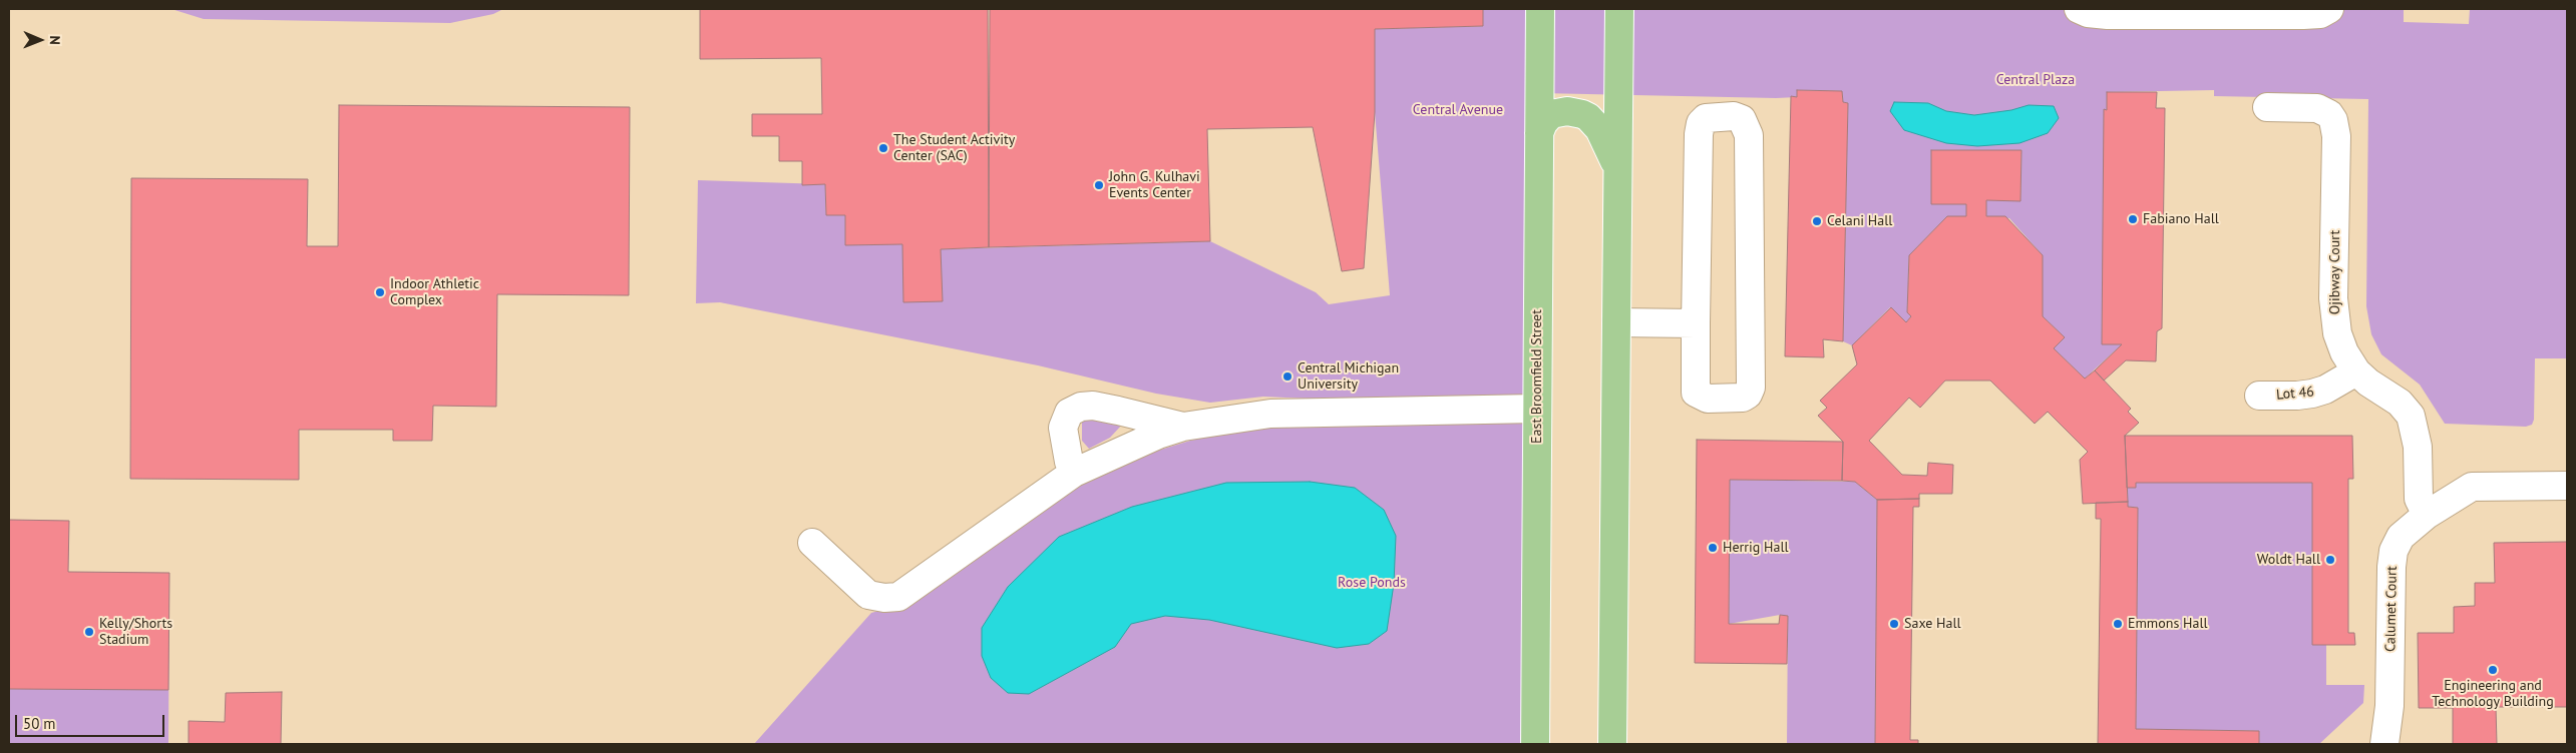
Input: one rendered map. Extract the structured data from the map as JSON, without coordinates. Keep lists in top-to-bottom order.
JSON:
{
  "streets": {
    "main road": ["East Broomfield Street"],
    "street": ["Ojibway Court", "Lot 46", "Calumet Court"]
  },
  "crossings": [
    ["Ojibway Court", "Lot 46"],
    ["Ojibway Court", "Calumet Court"]
  ],
  "parks": ["Central Plaza", "Central Avenue", "Rose Ponds"],
  "places": [
    "The Student Activity Center (SAC)",
    "John G. Kulhavi Events Center",
    "Fabiano Hall",
    "Celani Hall",
    "Indoor Athletic Complex",
    "Central Michigan University",
    "Herrig Hall",
    "Woldt Hall",
    "Saxe Hall",
    "Emmons Hall",
    "Kelly/Shorts Stadium",
    "Engineering and Technology Building"
  ],
  "scale_bar": "50 m",
  "north": "right"
}
